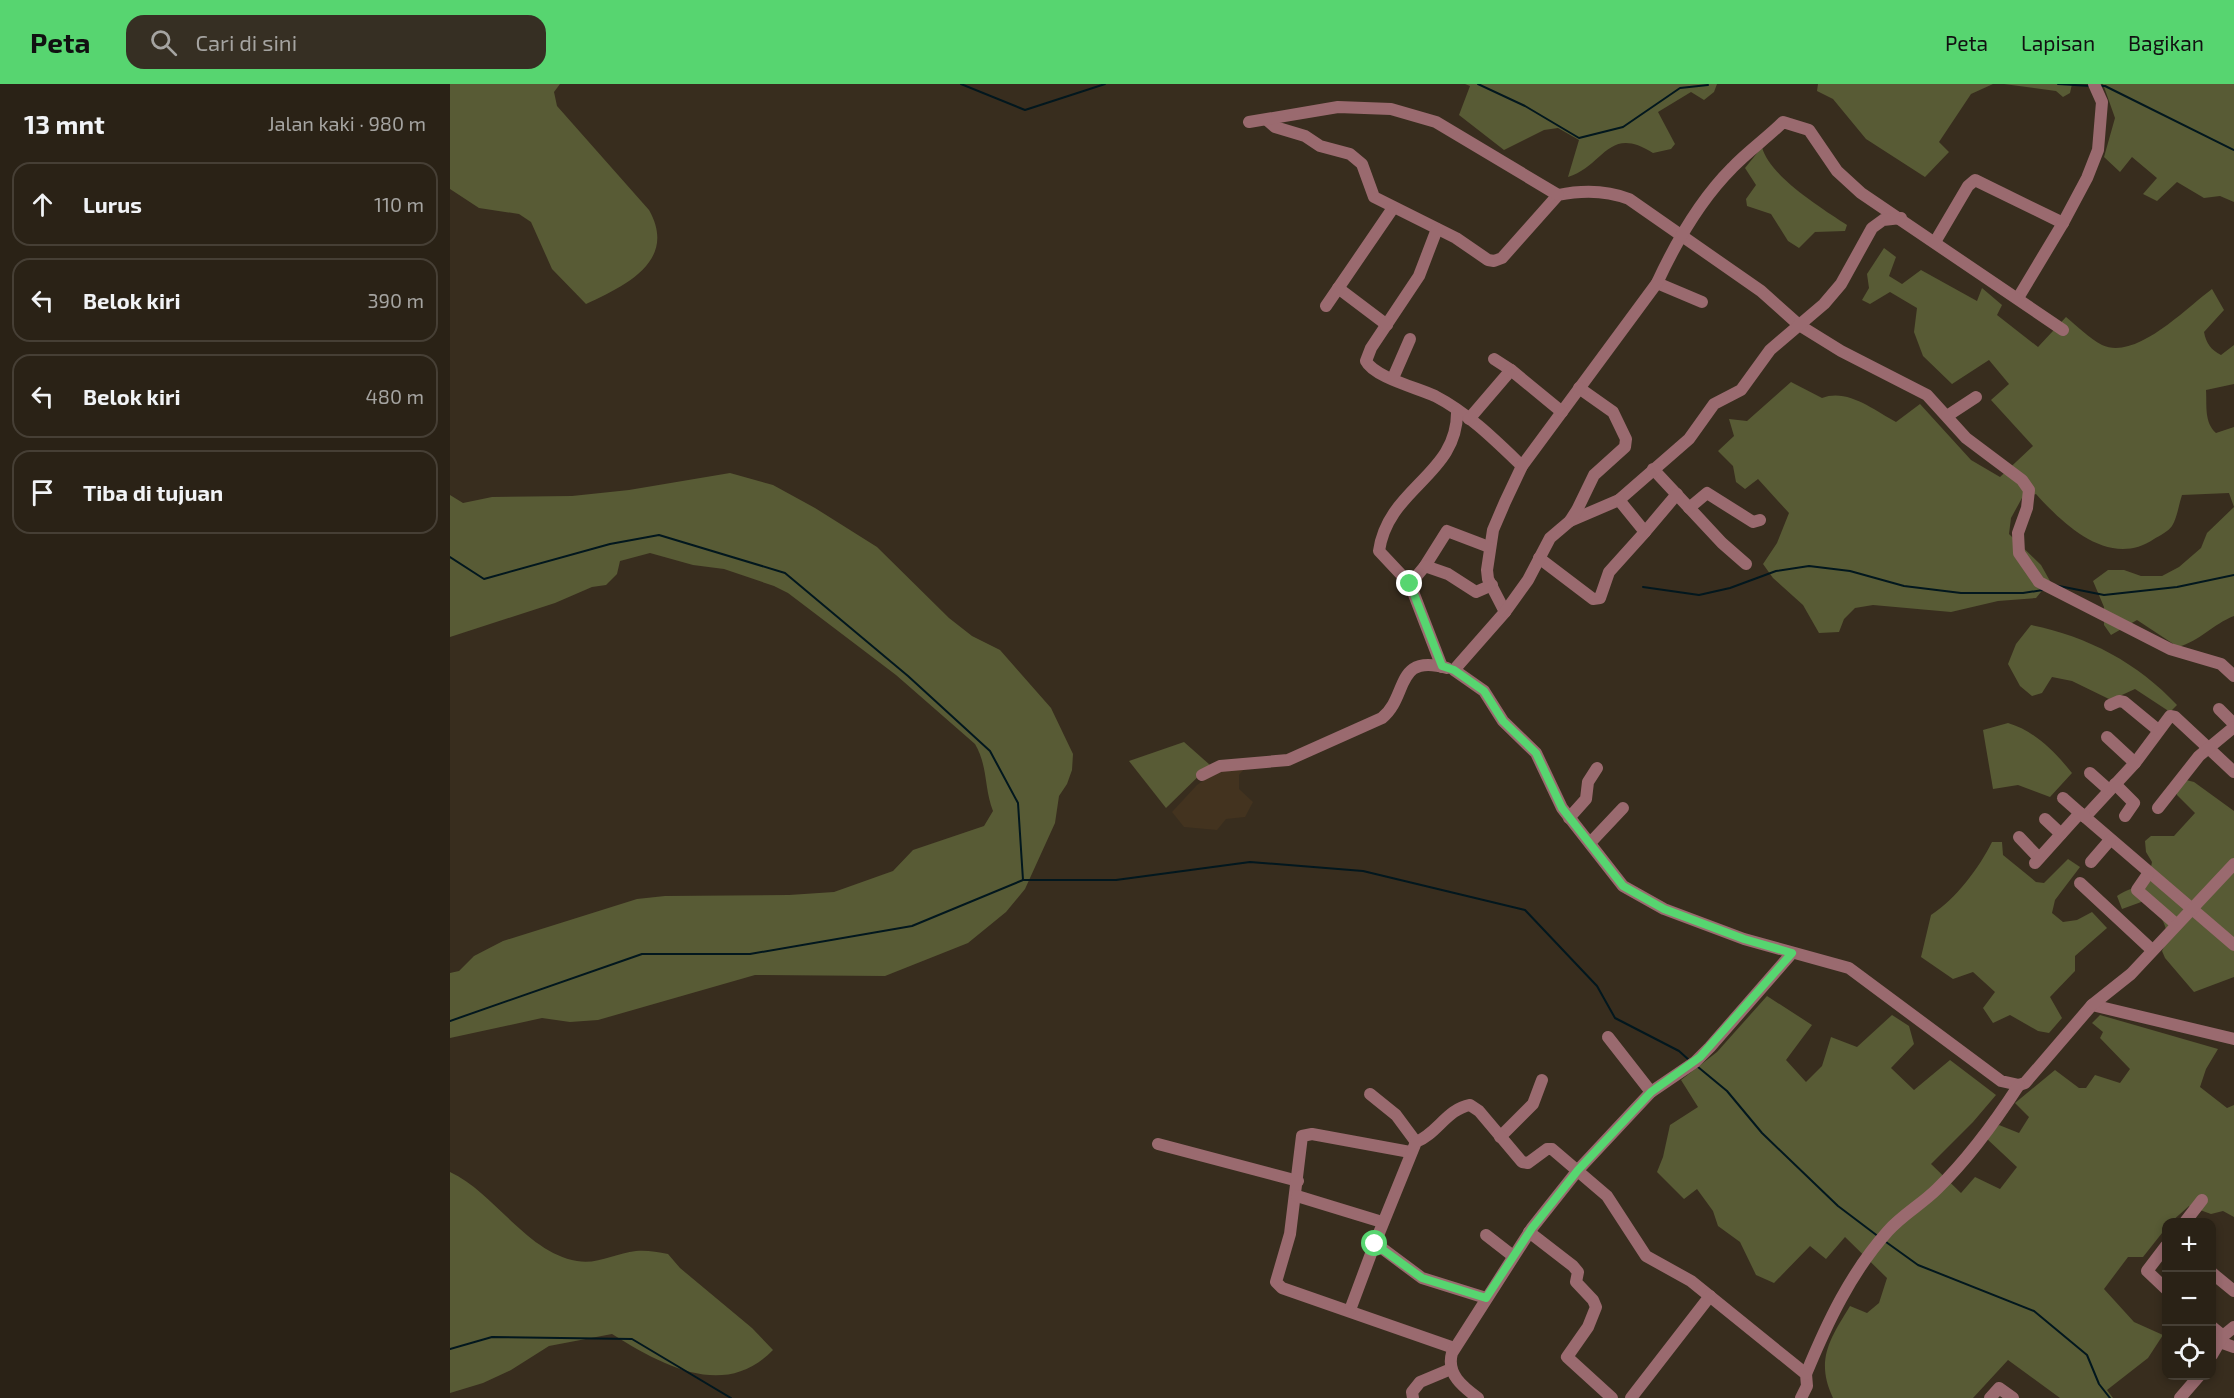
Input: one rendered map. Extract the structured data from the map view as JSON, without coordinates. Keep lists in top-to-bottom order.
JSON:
{
  "page": {
    "header": "Peta",
    "search": "Cari di sini",
    "nav": ["Peta", "Lapisan", "Bagikan"],
    "heading": ["13 mnt", "Jalan kaki · 980 m"],
    "list": [
      ["Lurus", "110 m"],
      ["Belok kiri", "390 m"],
      ["Belok kiri", "480 m"],
      "Tiba di tujuan"
    ],
    "map_buttons": ["+", "−"]
  }
}
